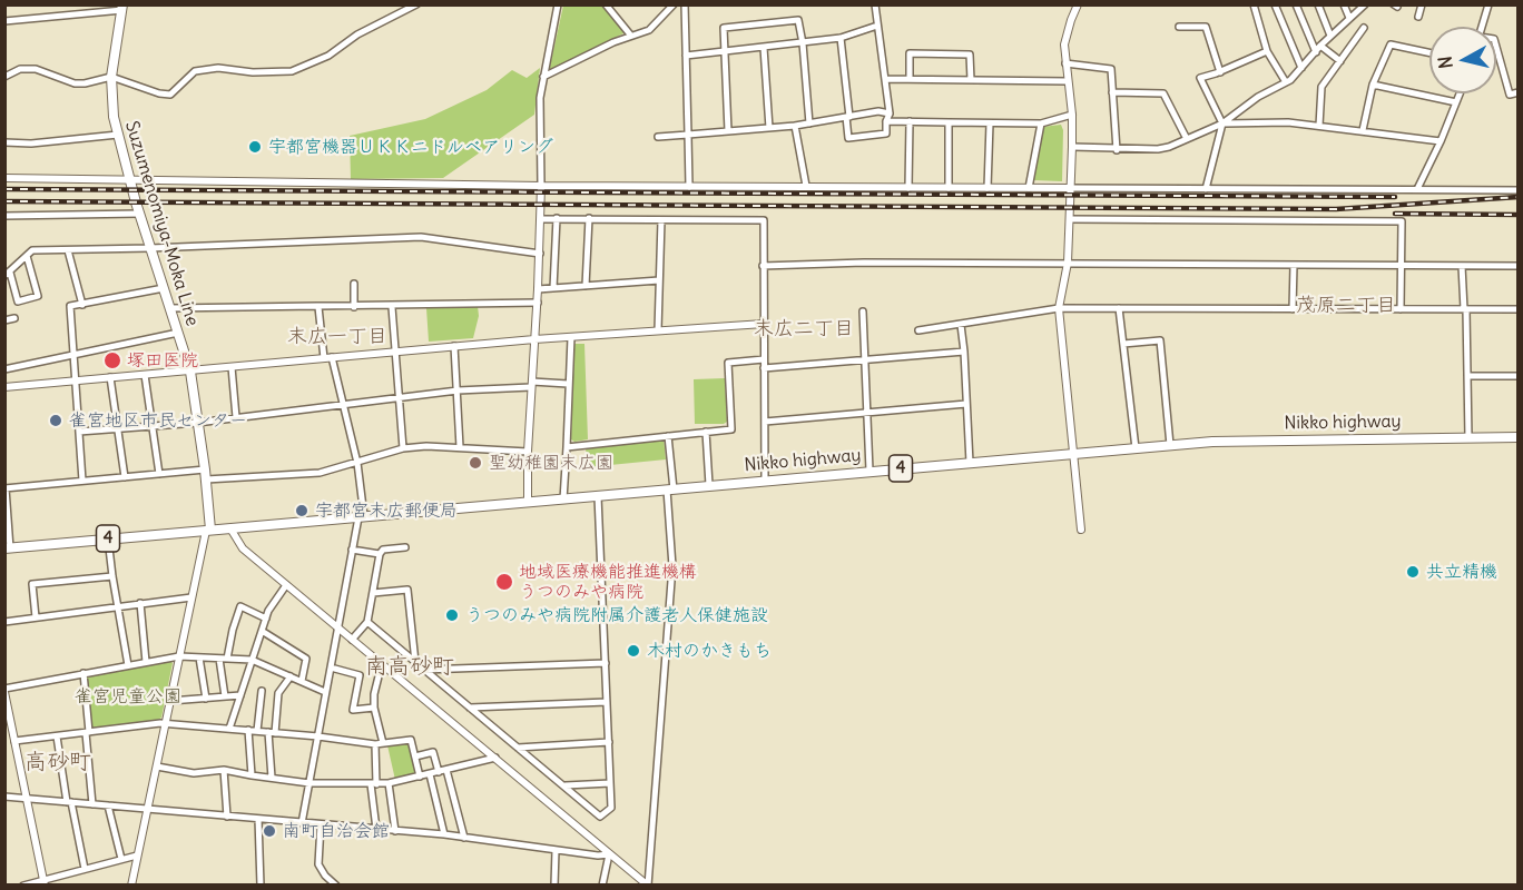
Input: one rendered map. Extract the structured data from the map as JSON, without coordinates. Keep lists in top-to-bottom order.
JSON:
{
  "streets": {
    "highway": ["Nikko highway", "4"],
    "main road": ["Suzumenomiya-Moka Line"]
  },
  "crossings": [
    ["Suzumenomiya-Moka Line", "Nikko highway"],
    ["Suzumenomiya-Moka Line", "4"],
    ["Nikko highway", "4"]
  ],
  "districts": [
    "茂原二丁目",
    "末広二丁目",
    "末広一丁目",
    "南高砂町",
    "高砂町"
  ],
  "parks": ["雀宮児童公園"],
  "places": [
    "宇都宮機器ＵＫＫニドルベアリング",
    "塚田医院",
    "雀宮地区市民センター",
    "聖幼稚園末広園",
    "宇都宮末広郵便局",
    "共立精機",
    "地域医療機能推進機構 うつのみや病院",
    "うつのみや病院附属介護老人保健施設",
    "木村のかきもち",
    "南町自治会館"
  ],
  "north": "left"
}
